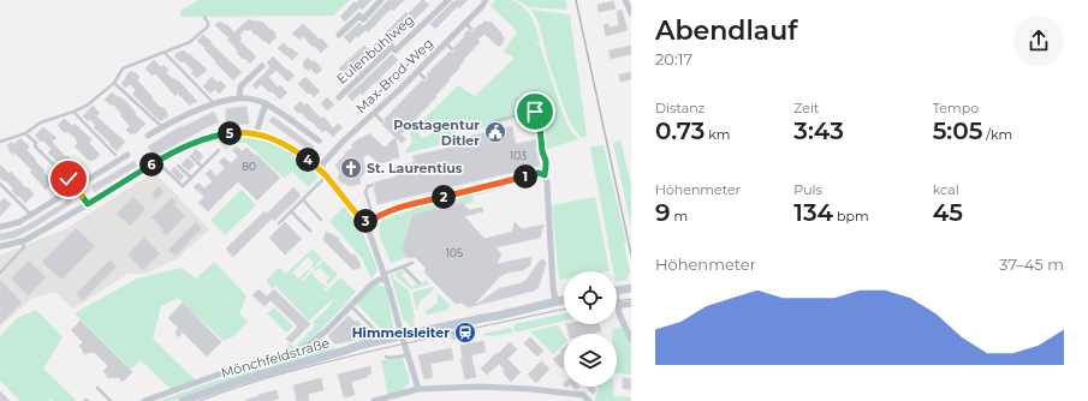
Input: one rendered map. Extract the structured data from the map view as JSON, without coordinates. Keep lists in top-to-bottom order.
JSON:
{
  "streets": {
    "main road": ["Mönchfeldstraße"],
    "street": ["Eulenbühlweg", "Max-Brod-Weg"]
  },
  "places": {
    "public building": ["Postagentur Ditler"],
    "church": ["St. Laurentius"],
    "station": ["Himmelsleiter"]
  },
  "house_numbers": ["103", "80", "105"],
  "page": {
    "heading": ["Abendlauf", "20:17"],
    "stats": [
      ["Distanz", "0.73 km"],
      ["Zeit", "3:43"],
      ["Tempo", "5:05 /km"],
      ["Höhenmeter", "9 m"],
      ["Puls", "134 bpm"],
      ["kcal", "45"]
    ],
    "pins": [
      "5",
      "4",
      "6",
      "1",
      "2",
      "3"
    ],
    "chart": ["Höhenmeter", "37–45 m"]
  }
}
